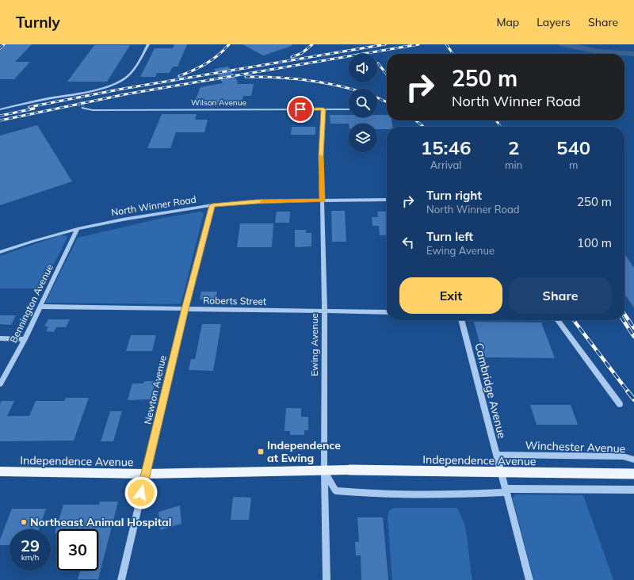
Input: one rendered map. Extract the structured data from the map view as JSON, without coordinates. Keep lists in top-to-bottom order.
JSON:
{
  "streets": {
    "main road": ["Independence Avenue"],
    "street": [
      "Wilson Avenue",
      "North Winner Road",
      "Roberts Street",
      "Bennington Avenue",
      "Ewing Avenue",
      "Newton Avenue",
      "Cambridge Avenue",
      "Winchester Avenue"
    ]
  },
  "crossings": [
    ["Wilson Avenue", "Ewing Avenue"],
    ["North Winner Road", "Bennington Avenue"],
    ["North Winner Road", "Ewing Avenue"],
    ["North Winner Road", "Newton Avenue"],
    ["Roberts Street", "Bennington Avenue"],
    ["Roberts Street", "Ewing Avenue"],
    ["Roberts Street", "Newton Avenue"],
    ["Ewing Avenue", "Independence Avenue"],
    ["Newton Avenue", "Independence Avenue"],
    ["Cambridge Avenue", "Winchester Avenue"]
  ],
  "places": {
    "transit": ["Independence at Ewing"],
    "other": ["Northeast Animal Hospital"]
  },
  "page": {
    "header": "Turnly",
    "nav": ["Map", "Layers", "Share"],
    "turn": ["250 m", "North Winner Road"],
    "eta": [
      "15:46",
      "Arrival",
      "2",
      "min",
      "540",
      "m"
    ],
    "list": [
      {
        "name": "Turn right",
        "note": "North Winner Road",
        "value": "250 m"
      },
      {
        "name": "Turn left",
        "note": "Ewing Avenue",
        "value": "100 m"
      }
    ],
    "buttons": ["Exit", "Share"],
    "speed": "29 km/h",
    "limit": "30"
  }
}
